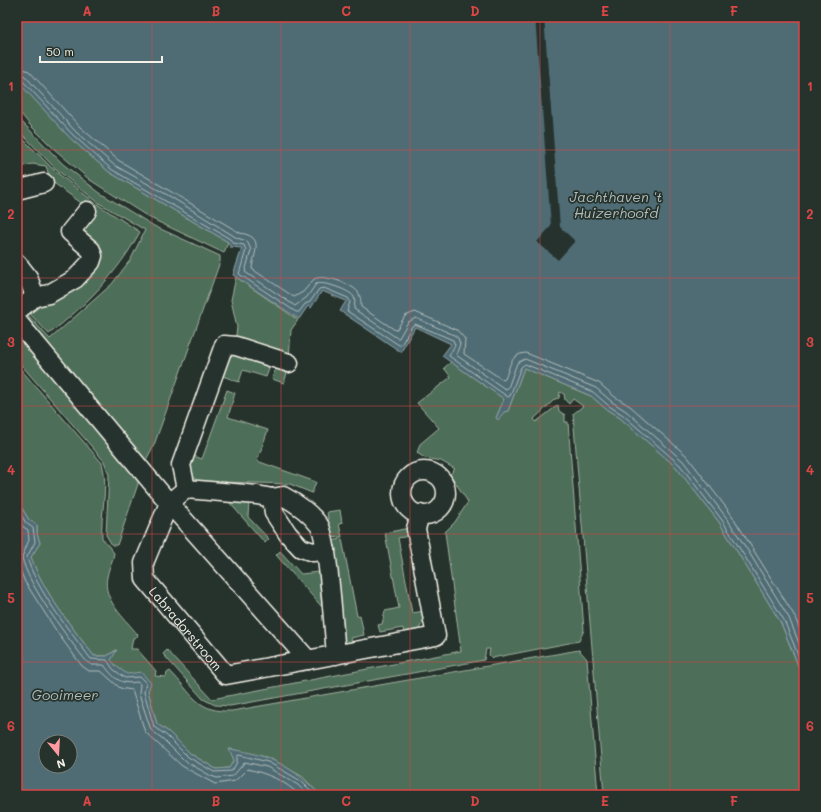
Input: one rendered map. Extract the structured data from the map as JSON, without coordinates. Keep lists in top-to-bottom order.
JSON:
{
  "streets": {
    "street": ["Labradorstroom"]
  },
  "water": ["Jachthaven 't Huizerhoofd", "Gooimeer"],
  "scale_bar": "50 m",
  "north": "bottom",
  "grid": {
    "columns": [
      "A",
      "B",
      "C",
      "D",
      "E",
      "F"
    ],
    "rows": [
      "1",
      "2",
      "3",
      "4",
      "5",
      "6"
    ]
  }
}
